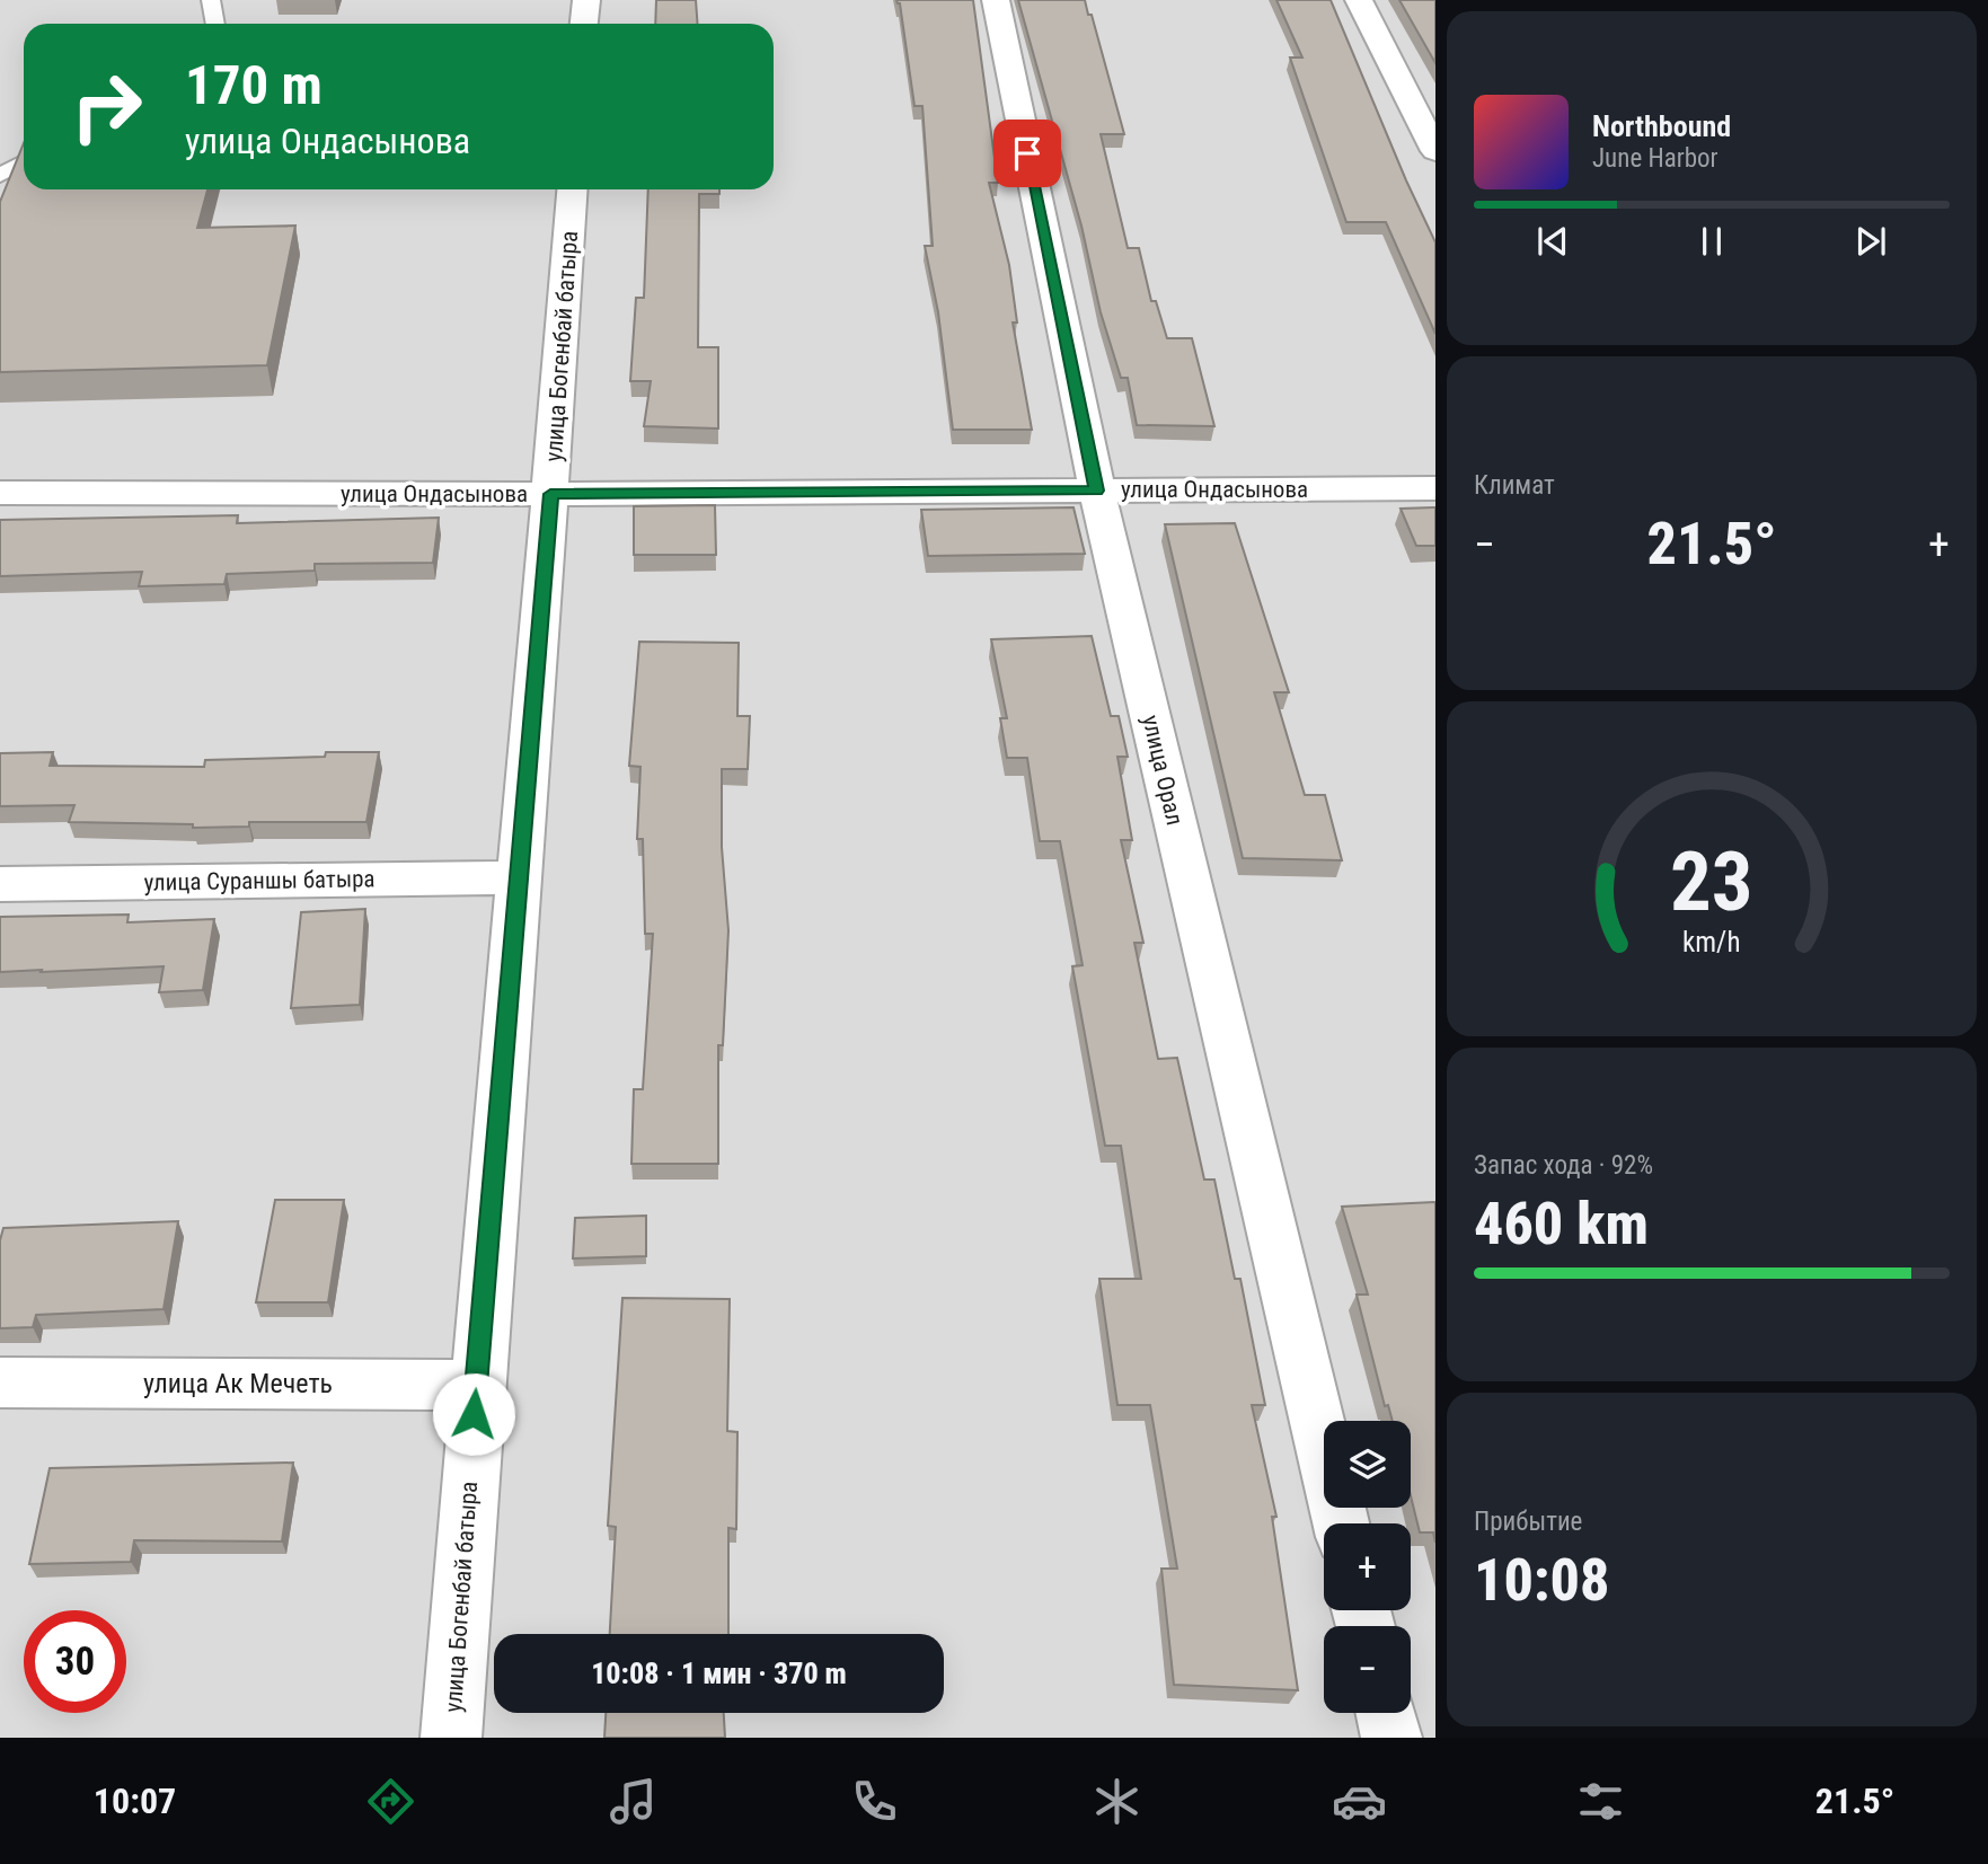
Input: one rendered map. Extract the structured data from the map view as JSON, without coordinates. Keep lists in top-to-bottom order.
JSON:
{
  "streets": {
    "street": [
      "улица Богенбай батыра",
      "улица Ондасынова",
      "улица Орал",
      "улица Сураншы батыра",
      "улица Ак Мечеть"
    ]
  },
  "crossings": [
    ["улица Богенбай батыра", "улица Ондасынова"],
    ["улица Богенбай батыра", "улица Сураншы батыра"],
    ["улица Богенбай батыра", "улица Ак Мечеть"],
    ["улица Ондасынова", "улица Орал"]
  ],
  "page": {
    "turn": ["170 m", "улица Ондасынова"],
    "song": ["Northbound", "June Harbor"],
    "tile": [
      "Климат",
      ["Запас хода · 92%", "460 km"],
      ["Прибытие", "10:08"]
    ],
    "heat": ["−", "21.5°", "+"],
    "map_buttons": ["+", "−"],
    "limit": "30",
    "trip": "10:08 · 1 мин · 370 m",
    "tabs": ["10:07", "21.5°"],
    "gauge": ["23", "km/h"]
  }
}
